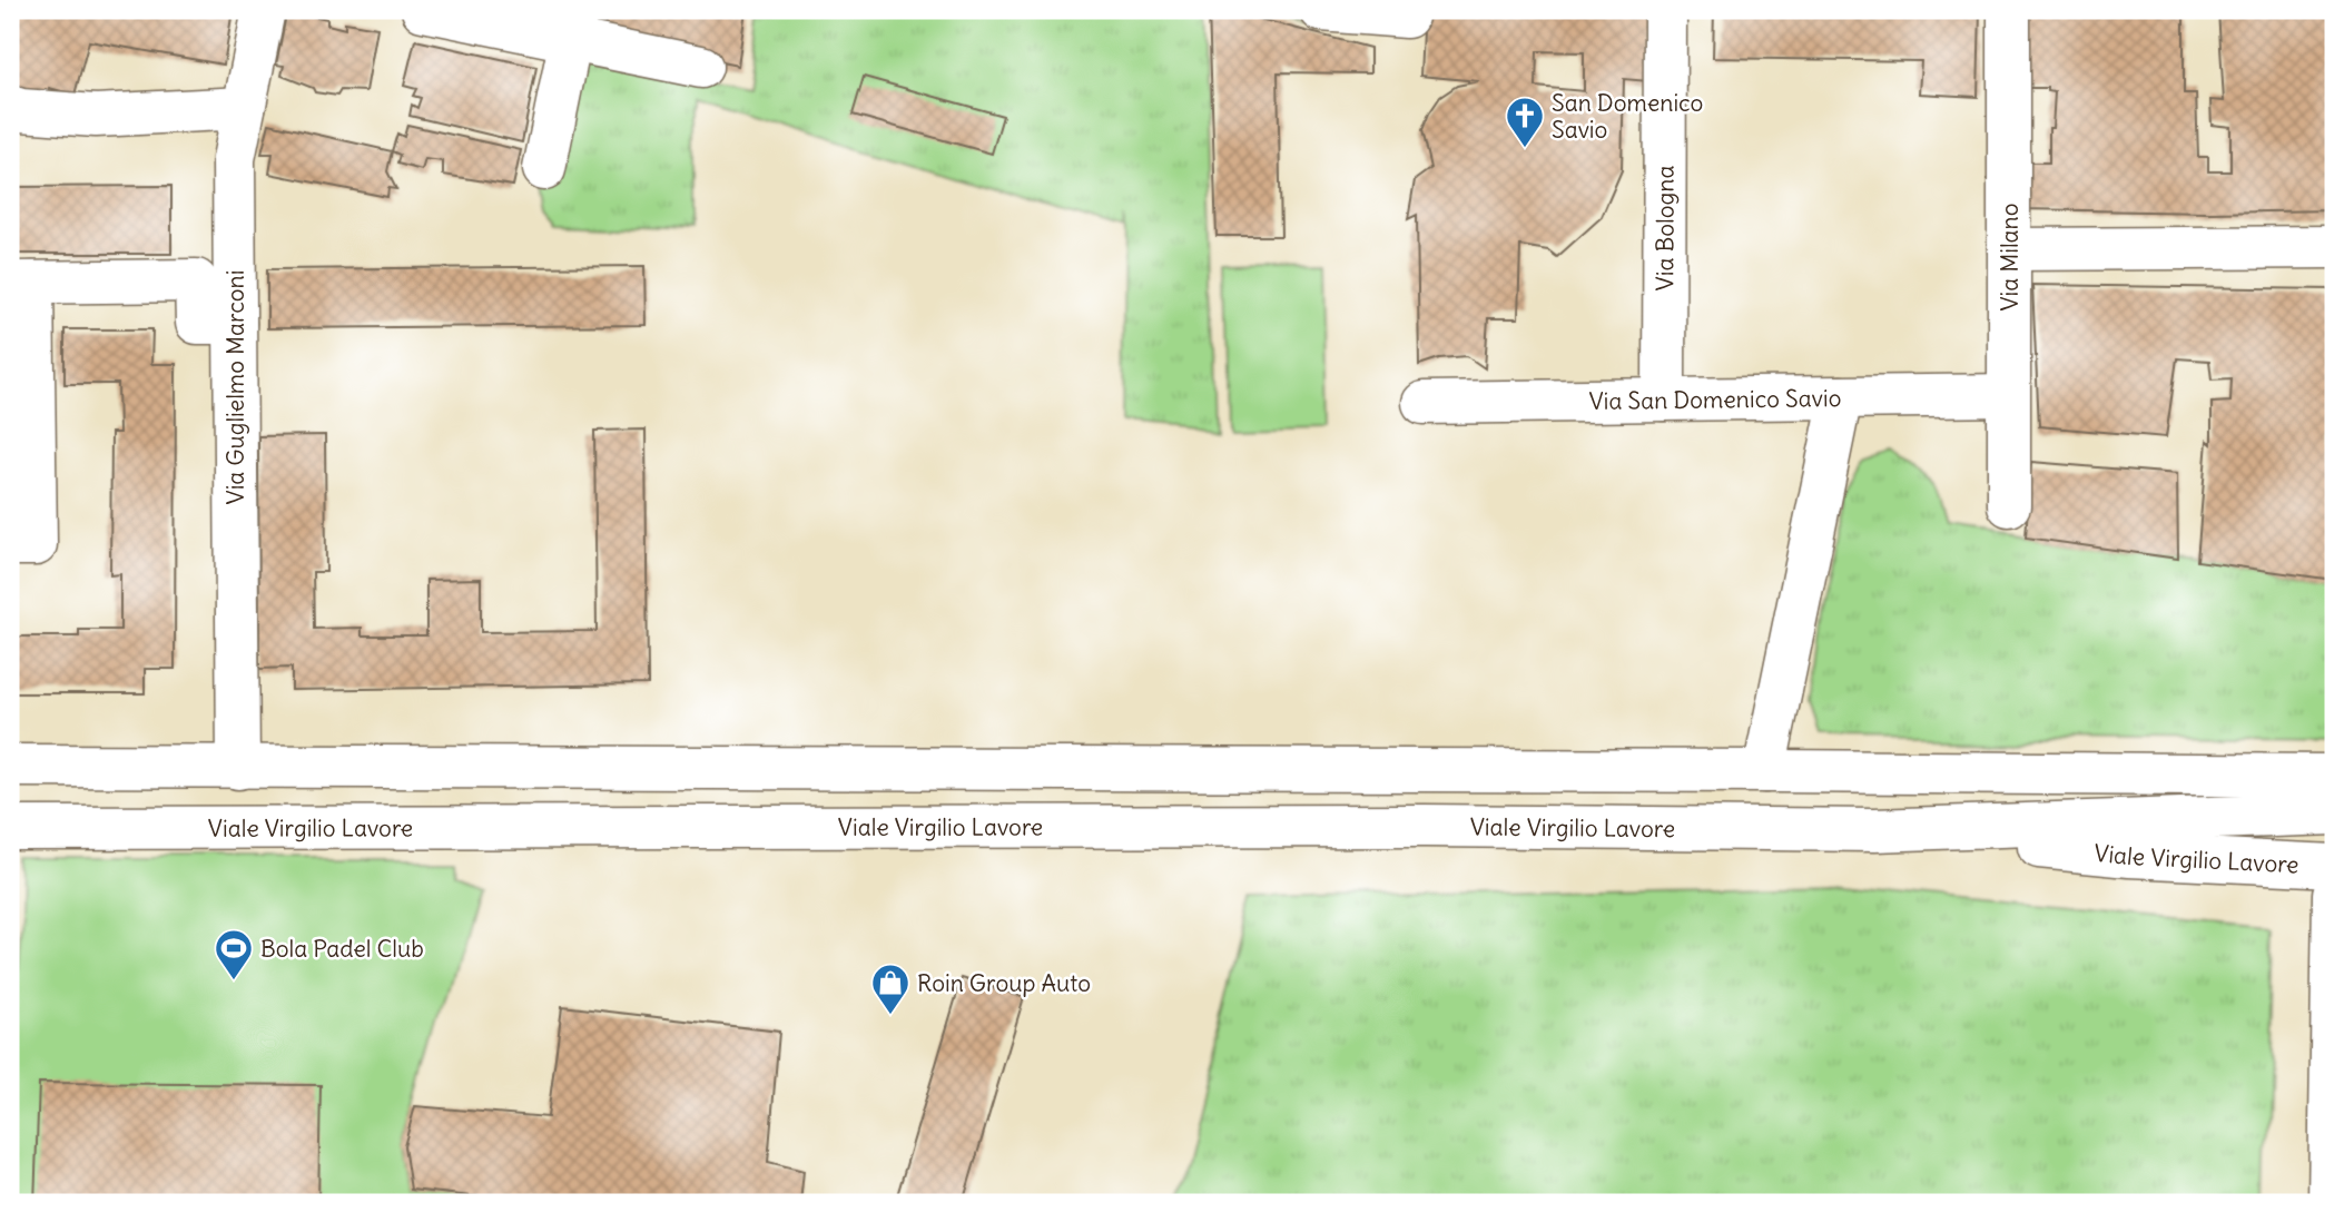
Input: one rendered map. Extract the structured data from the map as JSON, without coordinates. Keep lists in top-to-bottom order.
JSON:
{
  "streets": {
    "street": [
      "Via Bologna",
      "Via Milano",
      "Via Guglielmo Marconi",
      "Via San Domenico Savio",
      "Viale Virgilio Lavore"
    ]
  },
  "crossings": [
    ["Via Bologna", "Via San Domenico Savio"],
    ["Via Milano", "Via San Domenico Savio"]
  ],
  "places": {
    "church": ["San Domenico Savio"],
    "sports": ["Bola Padel Club"],
    "shop": ["Roin Group Auto"]
  }
}
